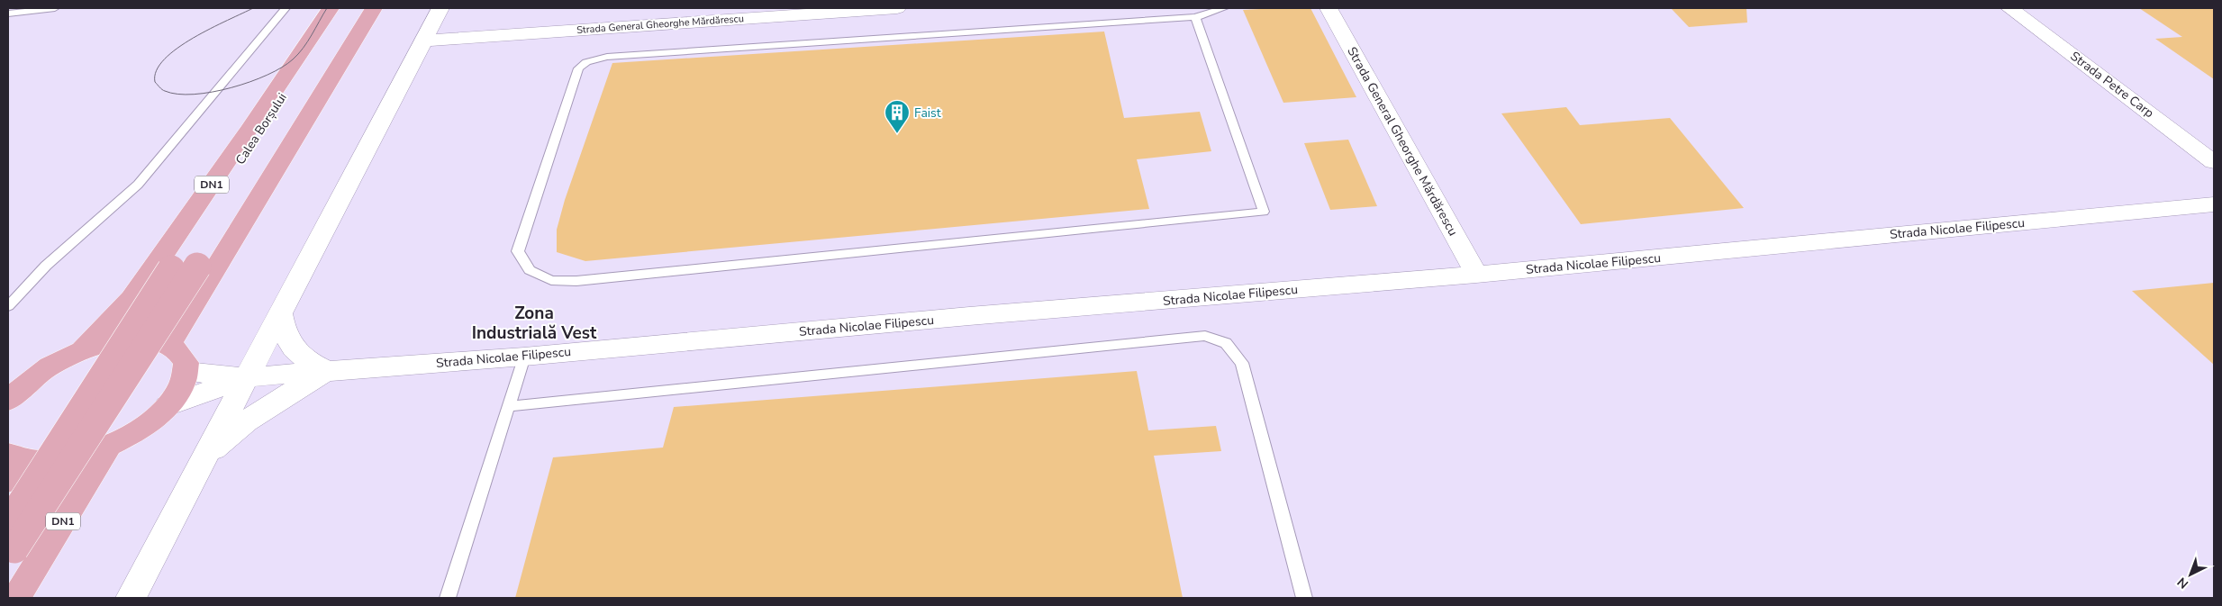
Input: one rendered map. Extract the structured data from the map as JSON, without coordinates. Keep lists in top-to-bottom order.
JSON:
{
  "streets": {
    "main road": ["Calea Borșului", "DN1"],
    "street": ["Strada General Gheorghe Mărdărescu", "Strada Petre Carp", "Strada Nicolae Filipescu"]
  },
  "crossings": [
    ["Strada General Gheorghe Mărdărescu", "Strada Nicolae Filipescu"]
  ],
  "districts": ["Zona Industrială Vest"],
  "places": {
    "building": ["Faist"]
  },
  "north": "bottom left"
}
